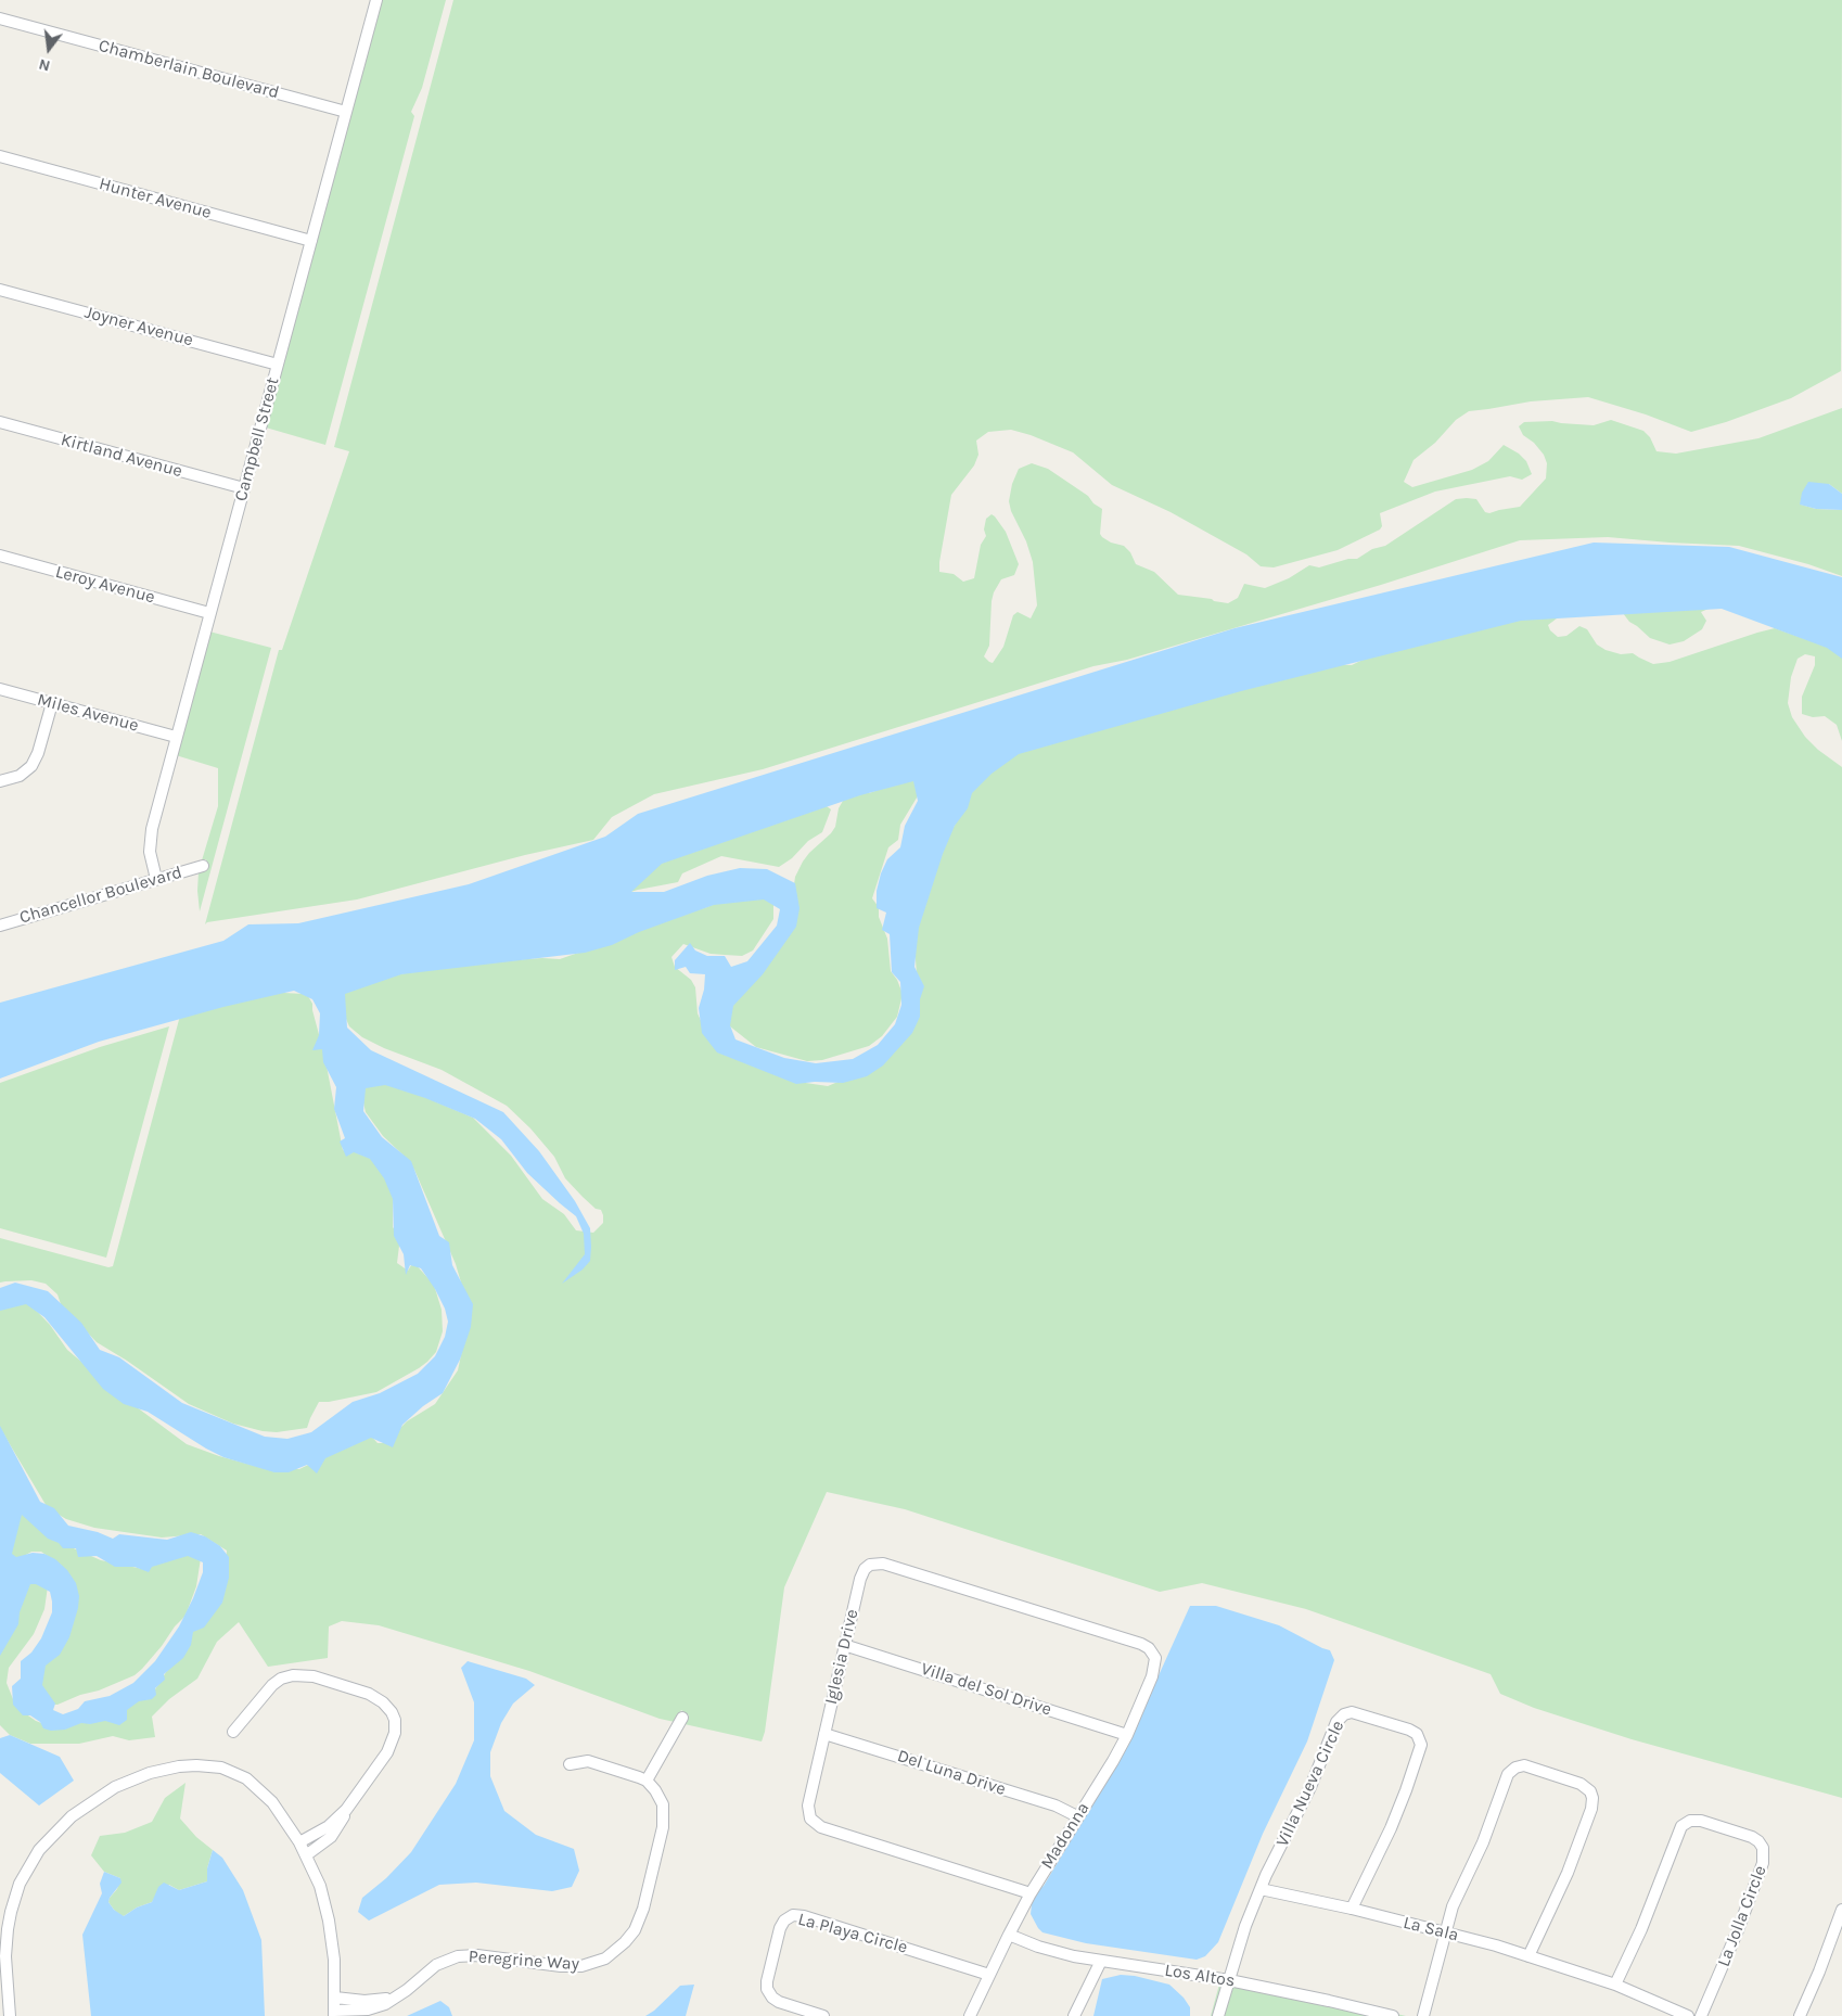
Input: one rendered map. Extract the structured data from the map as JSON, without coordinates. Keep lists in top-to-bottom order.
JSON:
{
  "streets": {
    "street": [
      "Chamberlain Boulevard",
      "Hunter Avenue",
      "Joyner Avenue",
      "Campbell Street",
      "Kirtland Avenue",
      "Leroy Avenue",
      "Miles Avenue",
      "Chancellor Boulevard",
      "Iglesia Drive",
      "Villa del Sol Drive",
      "Del Luna Drive",
      "Villa Nueva Circle",
      "Madonna",
      "La Jolla Circle",
      "La Sala",
      "La Playa Circle",
      "Peregrine Way",
      "Los Altos"
    ]
  },
  "crossings": [
    ["Chamberlain Boulevard", "Campbell Street"],
    ["Hunter Avenue", "Campbell Street"],
    ["Joyner Avenue", "Campbell Street"],
    ["Campbell Street", "Kirtland Avenue"],
    ["Campbell Street", "Leroy Avenue"],
    ["Campbell Street", "Miles Avenue"],
    ["Campbell Street", "Chancellor Boulevard"],
    ["Iglesia Drive", "Villa del Sol Drive"],
    ["Iglesia Drive", "Del Luna Drive"],
    ["Iglesia Drive", "Madonna"],
    ["Villa del Sol Drive", "Madonna"],
    ["Del Luna Drive", "Madonna"],
    ["Villa Nueva Circle", "La Sala"],
    ["Madonna", "La Playa Circle"],
    ["Madonna", "Los Altos"],
    ["La Jolla Circle", "La Sala"]
  ],
  "north": "bottom"
}
